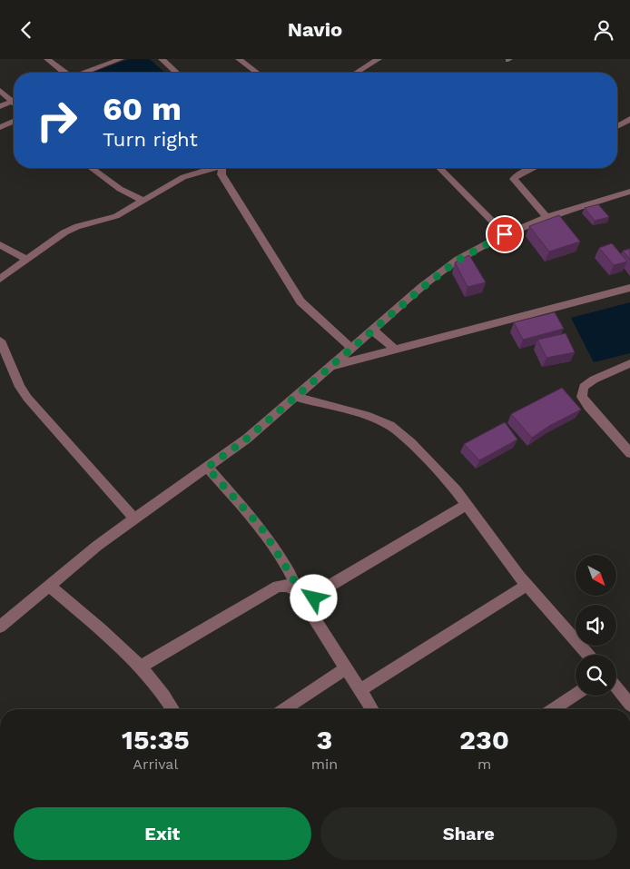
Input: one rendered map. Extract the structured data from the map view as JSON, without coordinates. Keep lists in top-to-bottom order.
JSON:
{
  "north": "bottom right",
  "page": {
    "header": "Navio",
    "turn": ["60 m", "Turn right"],
    "eta": [
      "15:35",
      "Arrival",
      "3",
      "min",
      "230",
      "m"
    ],
    "buttons": ["Exit", "Share"]
  }
}
